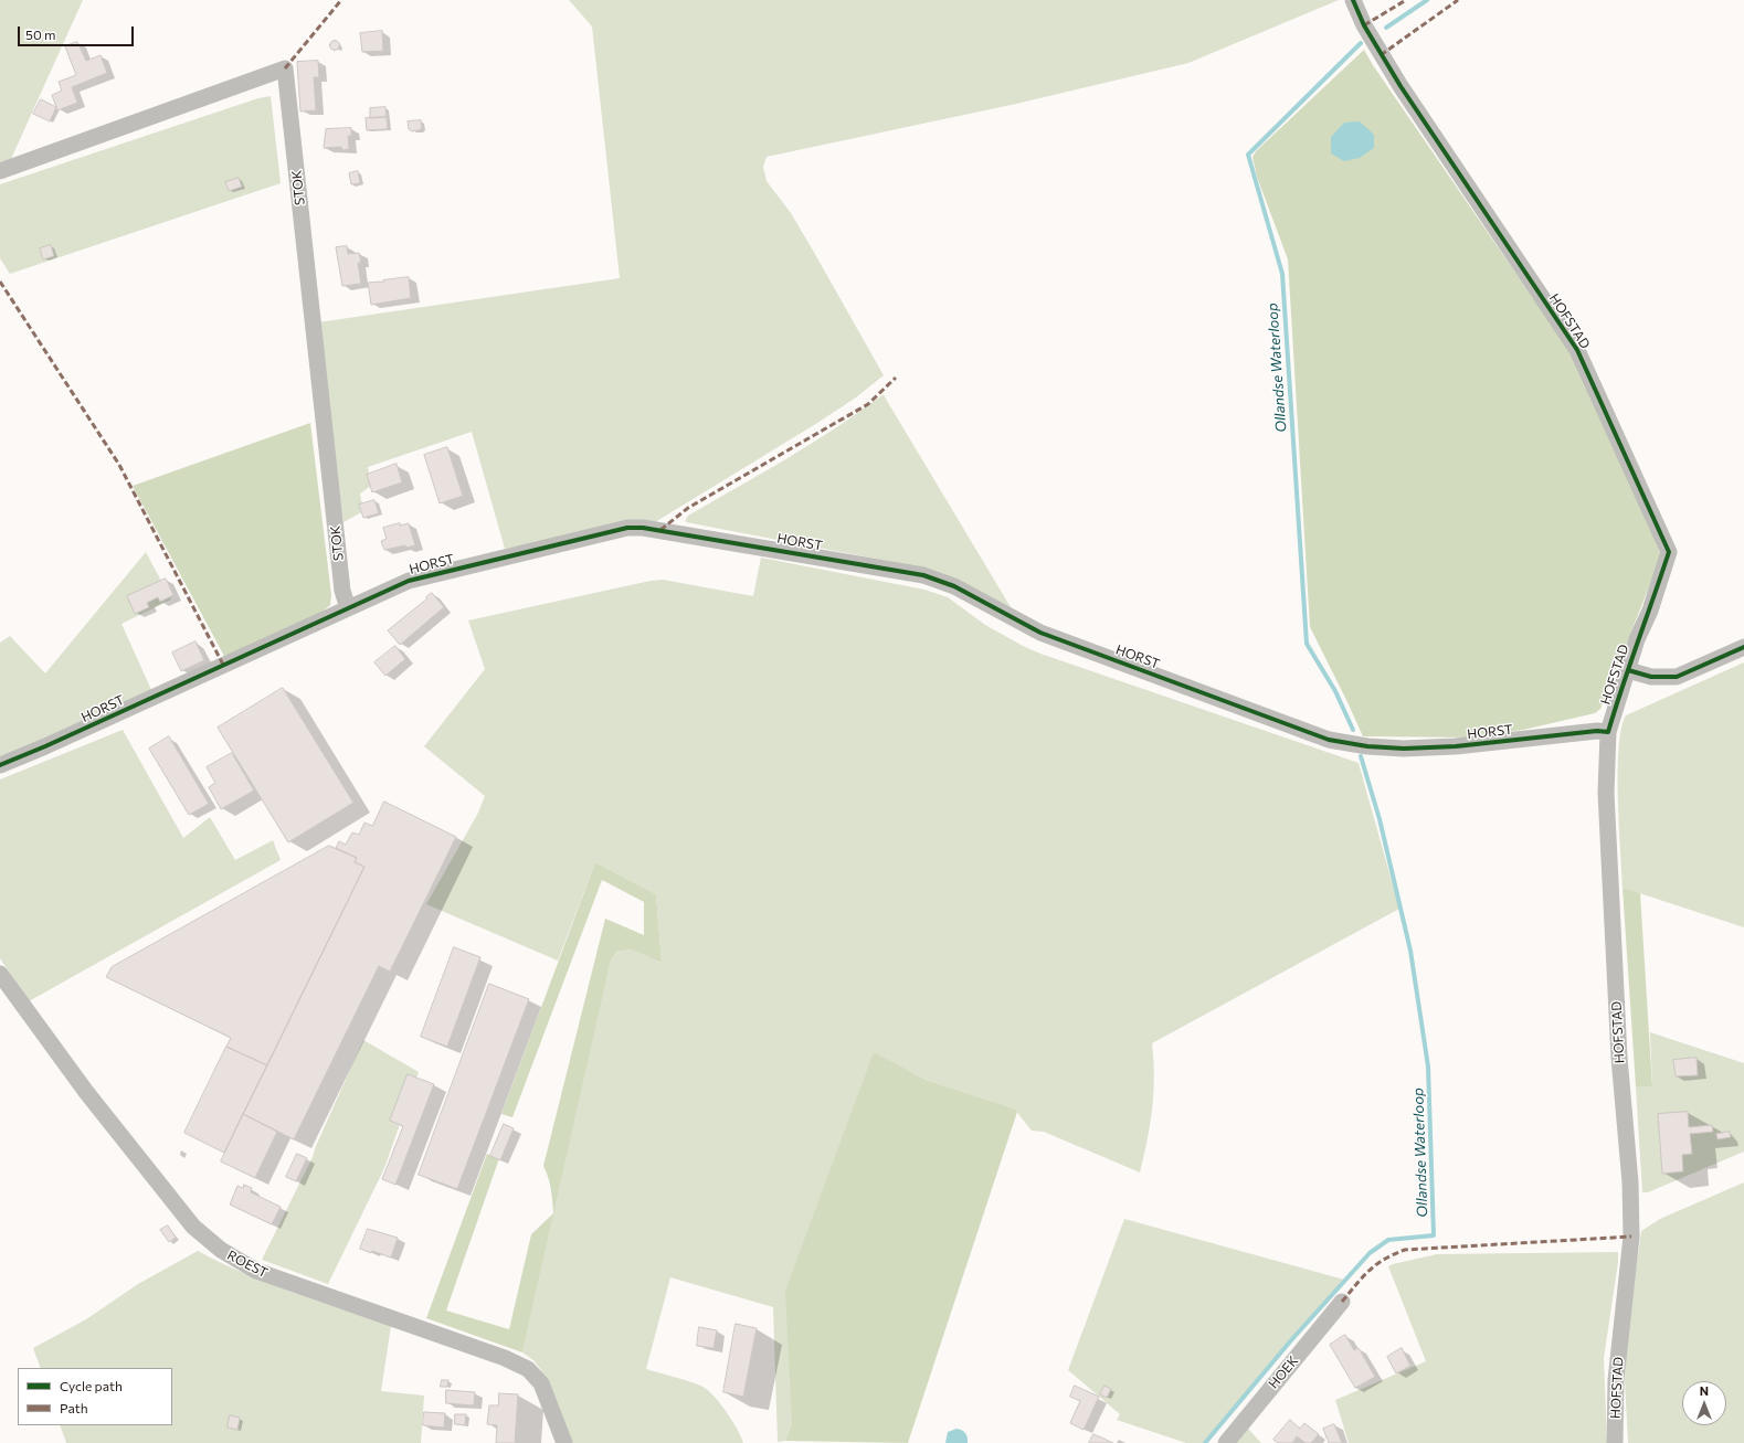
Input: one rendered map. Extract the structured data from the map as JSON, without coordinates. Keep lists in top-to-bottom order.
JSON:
{
  "streets": {
    "street": [
      "STOK",
      "HOFSTAD",
      "HORST",
      "ROEST",
      "HOEK"
    ]
  },
  "crossings": [
    ["STOK", "HORST"],
    ["HOFSTAD", "HORST"]
  ],
  "water": ["Ollandse Waterloop"],
  "legend": ["Cycle path", "Path"],
  "scale_bar": "50 m",
  "north": "top"
}
